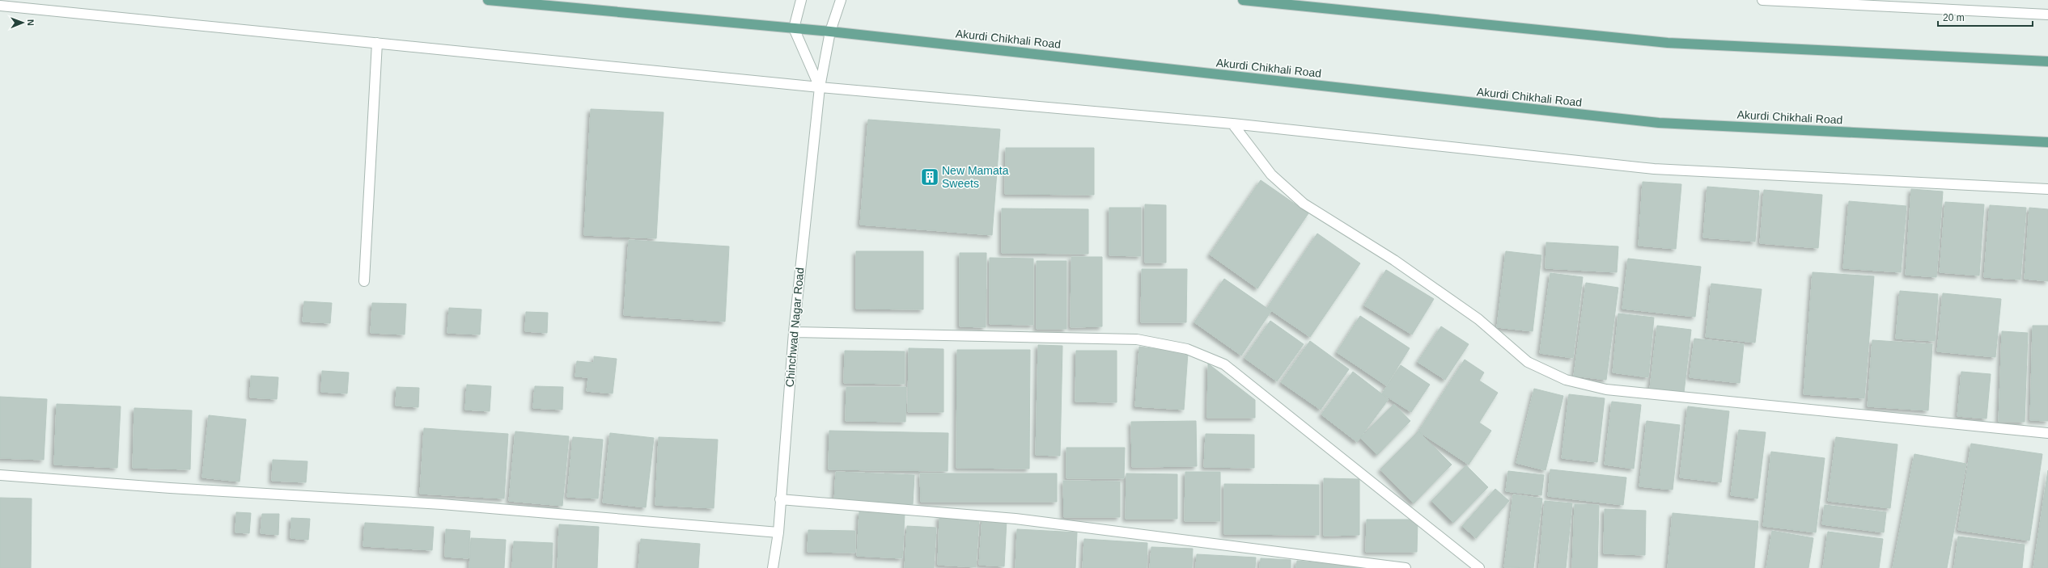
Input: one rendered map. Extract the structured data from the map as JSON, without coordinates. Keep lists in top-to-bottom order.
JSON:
{
  "streets": {
    "main road": ["Akurdi Chikhali Road"],
    "street": ["Chinchwad Nagar Road"]
  },
  "crossings": [
    ["Akurdi Chikhali Road", "Chinchwad Nagar Road"]
  ],
  "places": {
    "building": ["New Mamata Sweets"]
  },
  "scale_bar": "20 m",
  "north": "right"
}
